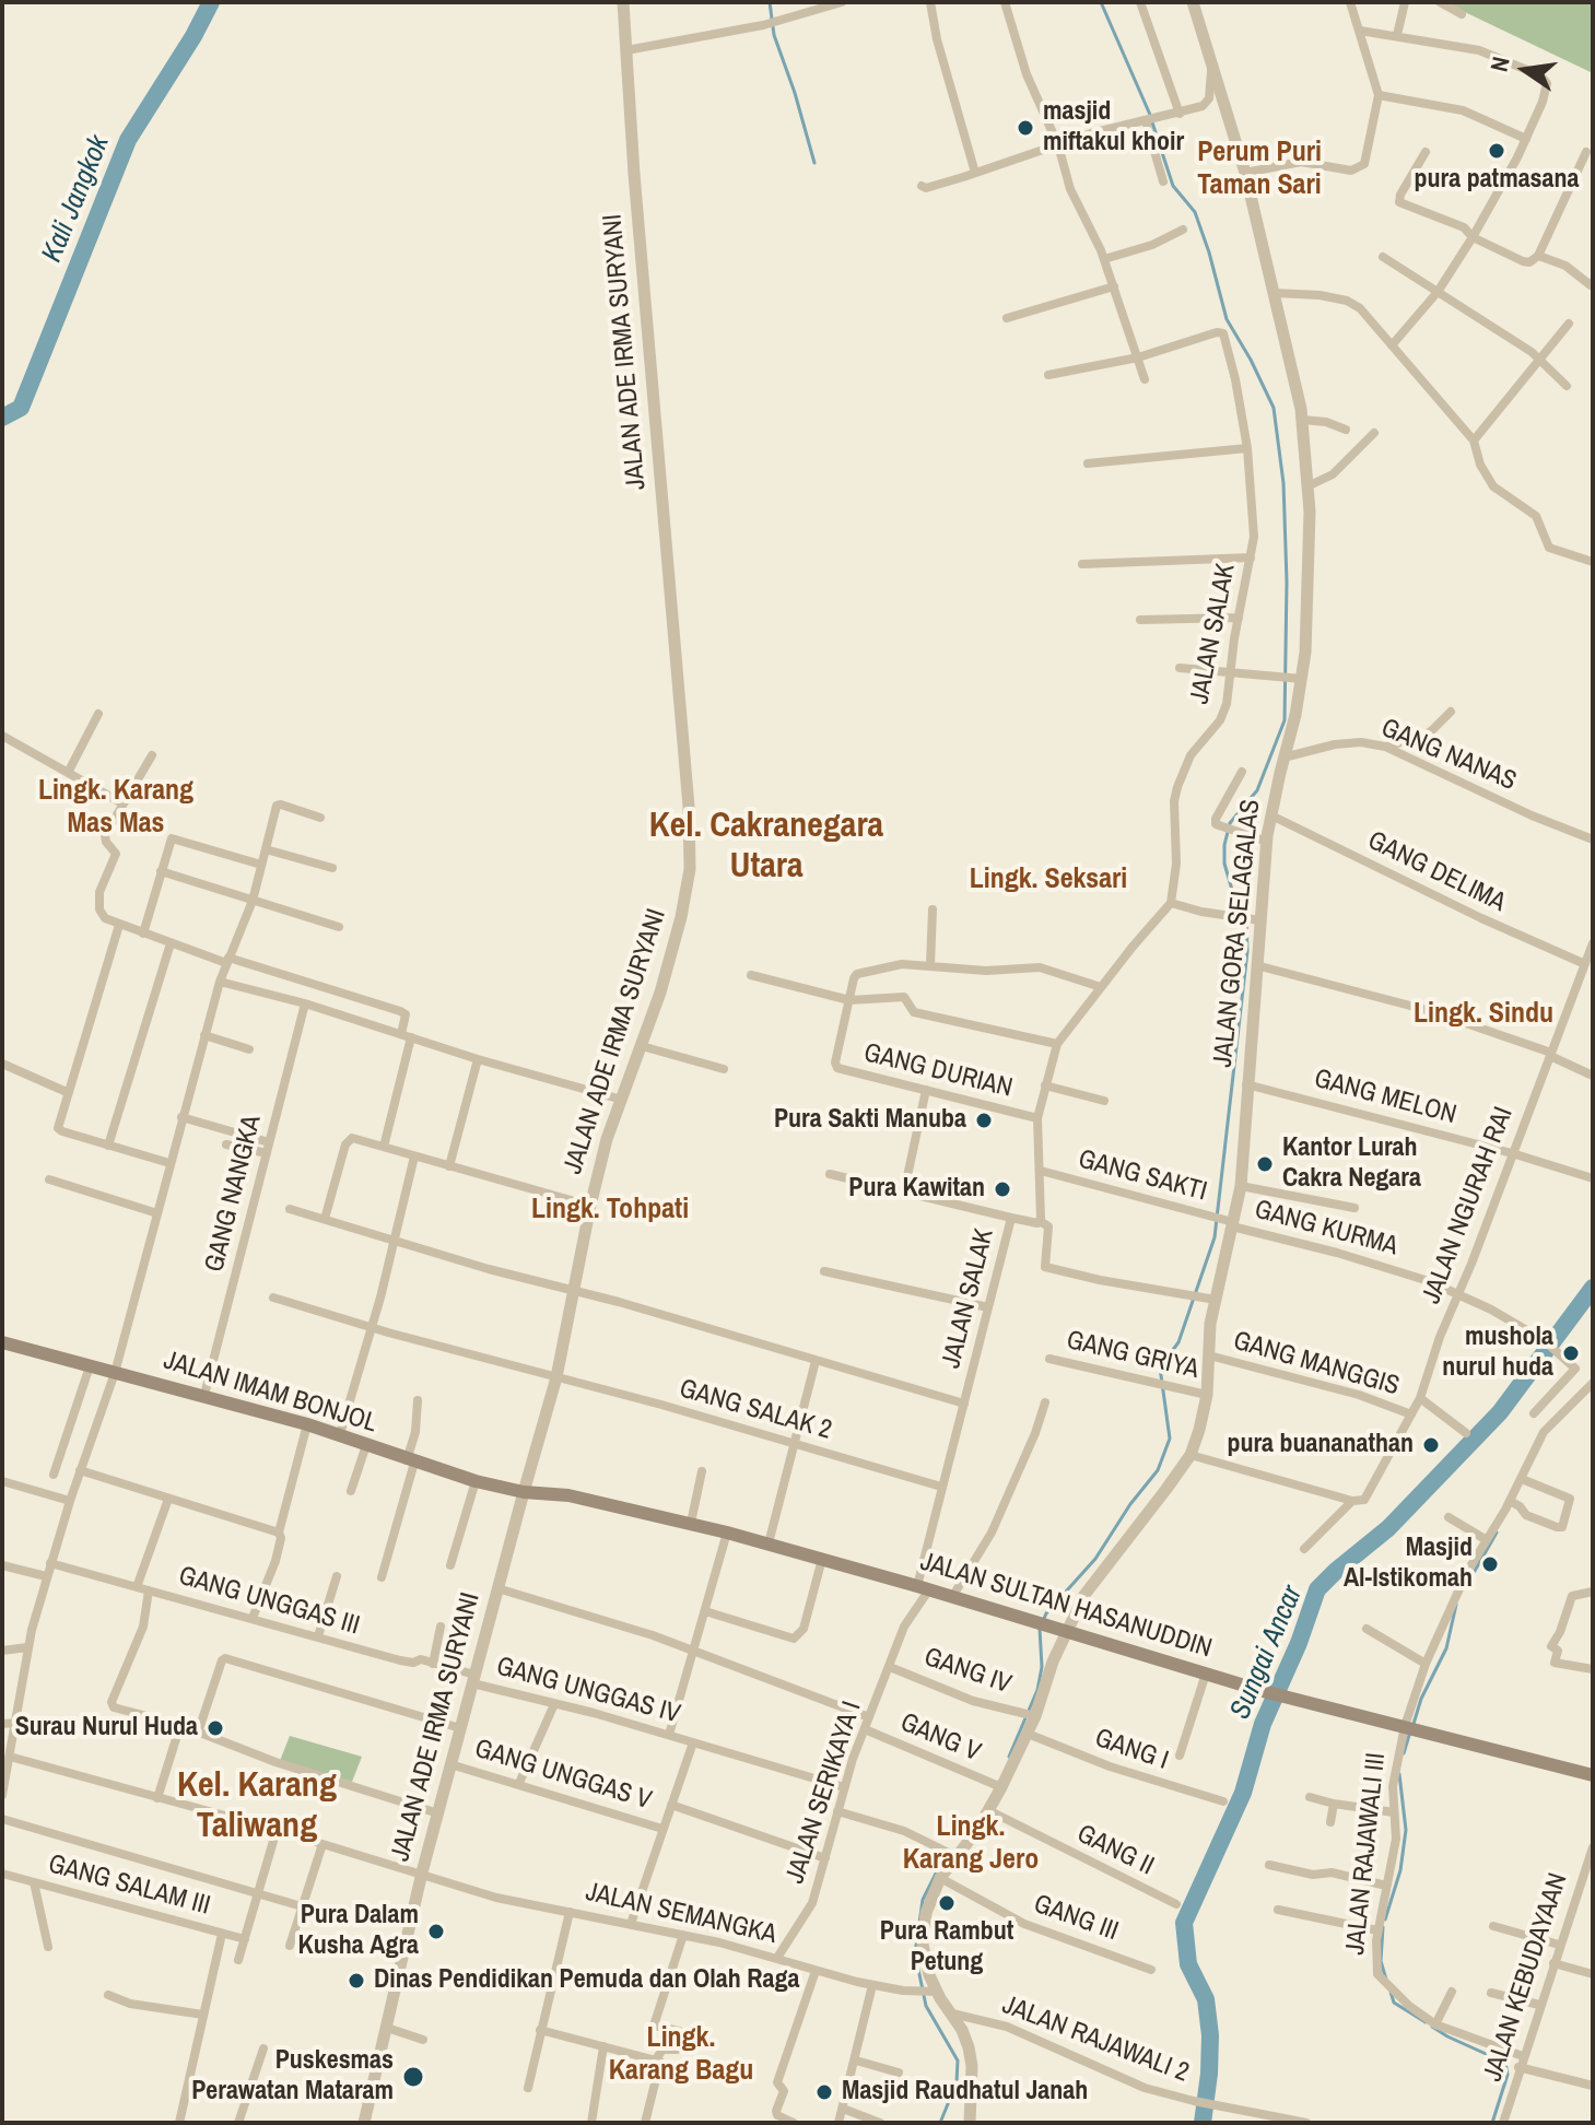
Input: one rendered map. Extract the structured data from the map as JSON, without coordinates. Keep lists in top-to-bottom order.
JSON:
{
  "streets": {
    "main road": ["JALAN IMAM BONJOL", "JALAN SULTAN HASANUDDIN"],
    "street": [
      "JALAN ADE IRMA SURYANI",
      "JALAN SALAK",
      "GANG NANAS",
      "GANG DELIMA",
      "JALAN GORA SELAGALAS",
      "GANG DURIAN",
      "GANG MELON",
      "GANG SAKTI",
      "GANG NANGKA",
      "JALAN NGURAH RAI",
      "GANG KURMA",
      "GANG GRIYA",
      "GANG MANGGIS",
      "GANG SALAK 2",
      "GANG UNGGAS III",
      "GANG IV",
      "GANG UNGGAS IV",
      "GANG V",
      "GANG I",
      "GANG UNGGAS V",
      "JALAN SERIKAYA I",
      "GANG II",
      "JALAN RAJAWALI III",
      "GANG SALAM III",
      "JALAN SEMANGKA",
      "GANG III",
      "JALAN KEBUDAYAAN",
      "JALAN RAJAWALI 2"
    ]
  },
  "crossings": [
    ["JALAN ADE IRMA SURYANI", "JALAN IMAM BONJOL"],
    ["JALAN ADE IRMA SURYANI", "GANG SALAK 2"],
    ["JALAN ADE IRMA SURYANI", "GANG UNGGAS III"],
    ["JALAN ADE IRMA SURYANI", "JALAN SULTAN HASANUDDIN"],
    ["JALAN ADE IRMA SURYANI", "GANG UNGGAS IV"],
    ["JALAN ADE IRMA SURYANI", "GANG UNGGAS V"],
    ["JALAN ADE IRMA SURYANI", "JALAN SEMANGKA"],
    ["JALAN SALAK", "GANG SALAK 2"],
    ["JALAN SALAK", "JALAN SULTAN HASANUDDIN"],
    ["JALAN SALAK", "JALAN SERIKAYA I"],
    ["GANG NANAS", "JALAN GORA SELAGALAS"],
    ["GANG DELIMA", "JALAN GORA SELAGALAS"],
    ["GANG DELIMA", "JALAN NGURAH RAI"],
    ["JALAN GORA SELAGALAS", "GANG MELON"],
    ["JALAN GORA SELAGALAS", "GANG SAKTI"],
    ["JALAN GORA SELAGALAS", "GANG KURMA"],
    ["JALAN GORA SELAGALAS", "GANG GRIYA"],
    ["JALAN GORA SELAGALAS", "GANG MANGGIS"],
    ["JALAN GORA SELAGALAS", "JALAN SULTAN HASANUDDIN"],
    ["JALAN GORA SELAGALAS", "GANG IV"],
    ["JALAN GORA SELAGALAS", "GANG V"],
    ["JALAN GORA SELAGALAS", "GANG I"],
    ["JALAN GORA SELAGALAS", "GANG II"],
    ["JALAN GORA SELAGALAS", "GANG III"],
    ["GANG MELON", "JALAN NGURAH RAI"],
    ["GANG SAKTI", "GANG KURMA"],
    ["GANG NANGKA", "JALAN IMAM BONJOL"],
    ["JALAN NGURAH RAI", "GANG KURMA"],
    ["JALAN NGURAH RAI", "GANG MANGGIS"],
    ["JALAN IMAM BONJOL", "JALAN SULTAN HASANUDDIN"],
    ["GANG UNGGAS III", "GANG UNGGAS IV"],
    ["JALAN SULTAN HASANUDDIN", "JALAN SERIKAYA I"],
    ["JALAN SULTAN HASANUDDIN", "JALAN RAJAWALI III"],
    ["GANG IV", "JALAN SERIKAYA I"],
    ["GANG UNGGAS IV", "JALAN SERIKAYA I"],
    ["GANG V", "JALAN SERIKAYA I"],
    ["JALAN SERIKAYA I", "JALAN SEMANGKA"],
    ["JALAN RAJAWALI III", "JALAN KEBUDAYAAN"]
  ],
  "districts": [
    "Perum Puri Taman Sari",
    "Lingk. Karang Mas Mas",
    "Kel. Cakranegara Utara",
    "Lingk. Seksari",
    "Lingk. Sindu",
    "Lingk. Tohpati",
    "Kel. Karang Taliwang",
    "Lingk. Karang Jero",
    "Lingk. Karang Bagu"
  ],
  "water": ["Kali Jangkok", "Sungai Ancar"],
  "places": [
    "masjid miftakul khoir",
    "pura patmasana",
    "Pura Sakti Manuba",
    "Kantor Lurah Cakra Negara",
    "Pura Kawitan",
    "mushola nurul huda",
    "pura buananathan",
    "Masjid Al-Istikomah",
    "Surau Nurul Huda",
    "Pura Rambut Petung",
    "Pura Dalam Kusha Agra",
    "Dinas Pendidikan Pemuda dan Olah Raga",
    "Puskesmas Perawatan Mataram",
    "Masjid Raudhatul Janah"
  ],
  "north": "left"
}
